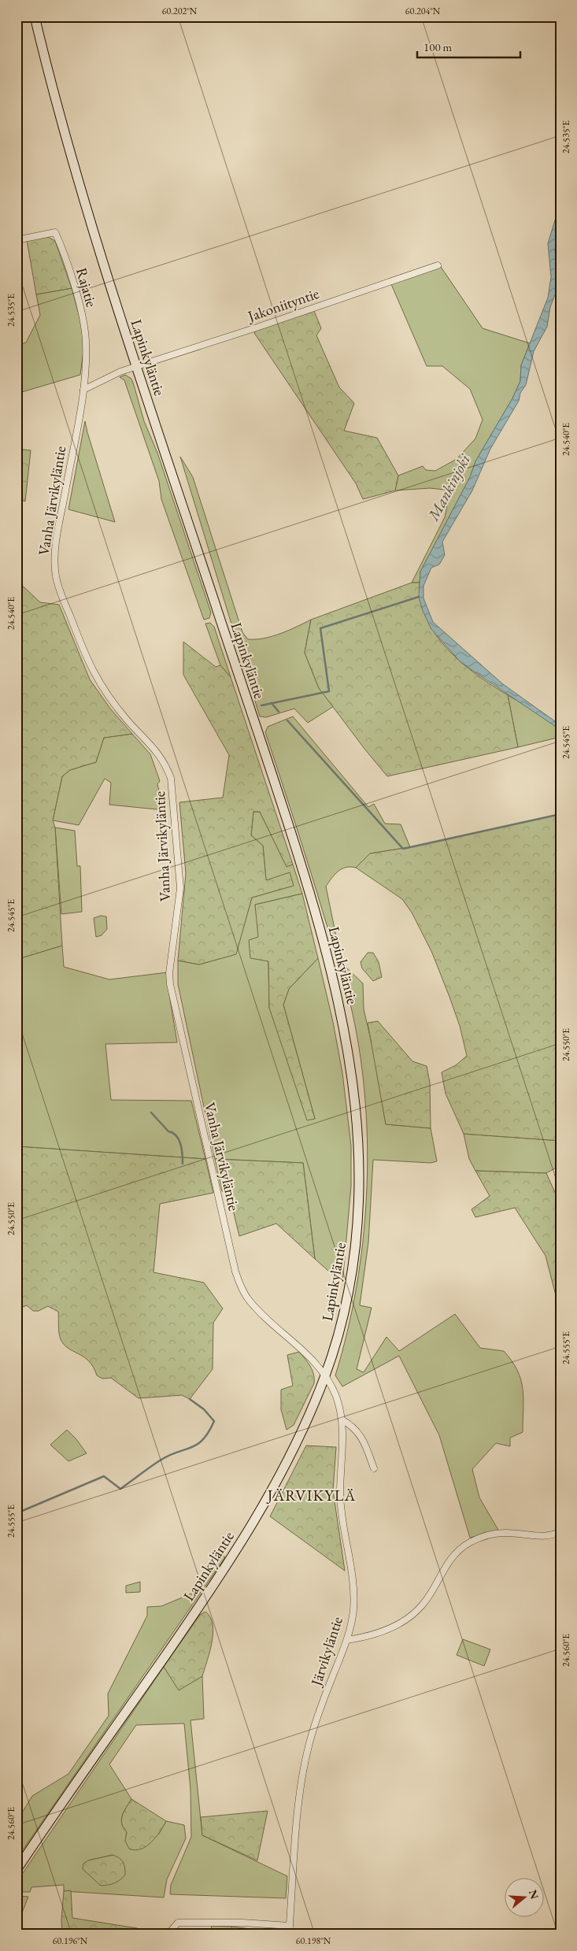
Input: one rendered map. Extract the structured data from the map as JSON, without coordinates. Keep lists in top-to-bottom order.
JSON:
{
  "streets": {
    "main road": ["Lapinkyläntie"],
    "street": [
      "Rajatie",
      "Jakoniityntie",
      "Vanha Järvikyläntie",
      "Järvikyläntie"
    ]
  },
  "crossings": [
    ["Rajatie", "Vanha Järvikyläntie"],
    ["Jakoniityntie", "Lapinkyläntie"],
    ["Lapinkyläntie", "Vanha Järvikyläntie"],
    ["Lapinkyläntie", "Järvikyläntie"],
    ["Vanha Järvikyläntie", "Järvikyläntie"]
  ],
  "districts": ["JÄRVIKYLÄ"],
  "water": ["Mankinjoki"],
  "scale_bar": "100 m",
  "north": "right",
  "coordinates": [
    "60.202°N",
    "60.204°N",
    "24.535°E",
    "24.540°E",
    "24.545°E",
    "24.550°E",
    "24.555°E",
    "24.560°E",
    "60.196°N",
    "60.198°N"
  ]
}
